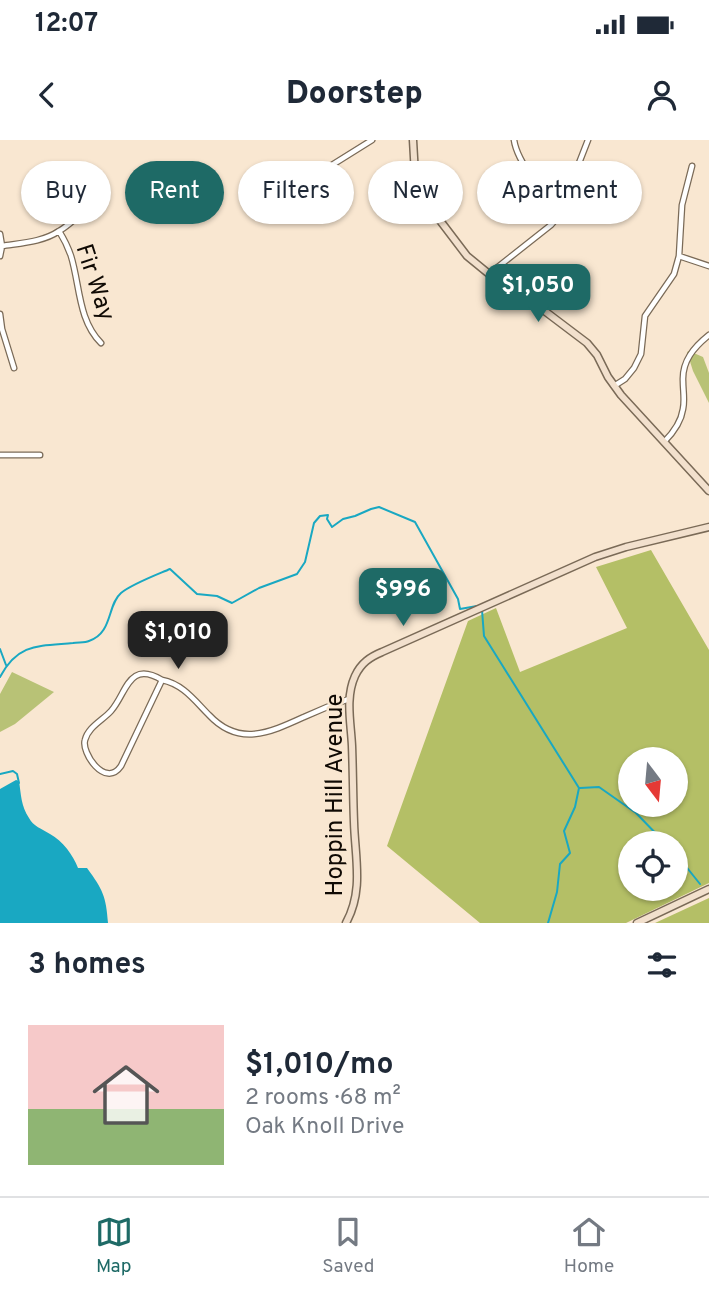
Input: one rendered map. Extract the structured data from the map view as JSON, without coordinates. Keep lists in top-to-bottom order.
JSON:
{
  "streets": {
    "street": ["Fir Way", "Hoppin Hill Avenue"]
  },
  "north": "bottom",
  "page": {
    "status": "12:07",
    "header": "Doorstep",
    "chip": [
      "Buy",
      "Rent",
      "Filters",
      "New",
      "Apartment"
    ],
    "price": ["$1,050", "$996", "$1,010"],
    "heading": "3 homes",
    "list": [
      {
        "name": "$1,010/mo",
        "note": "2 rooms · 68 m² · Oak Knoll Drive"
      }
    ],
    "tabs": ["Map", "Saved", "Home"]
  }
}
